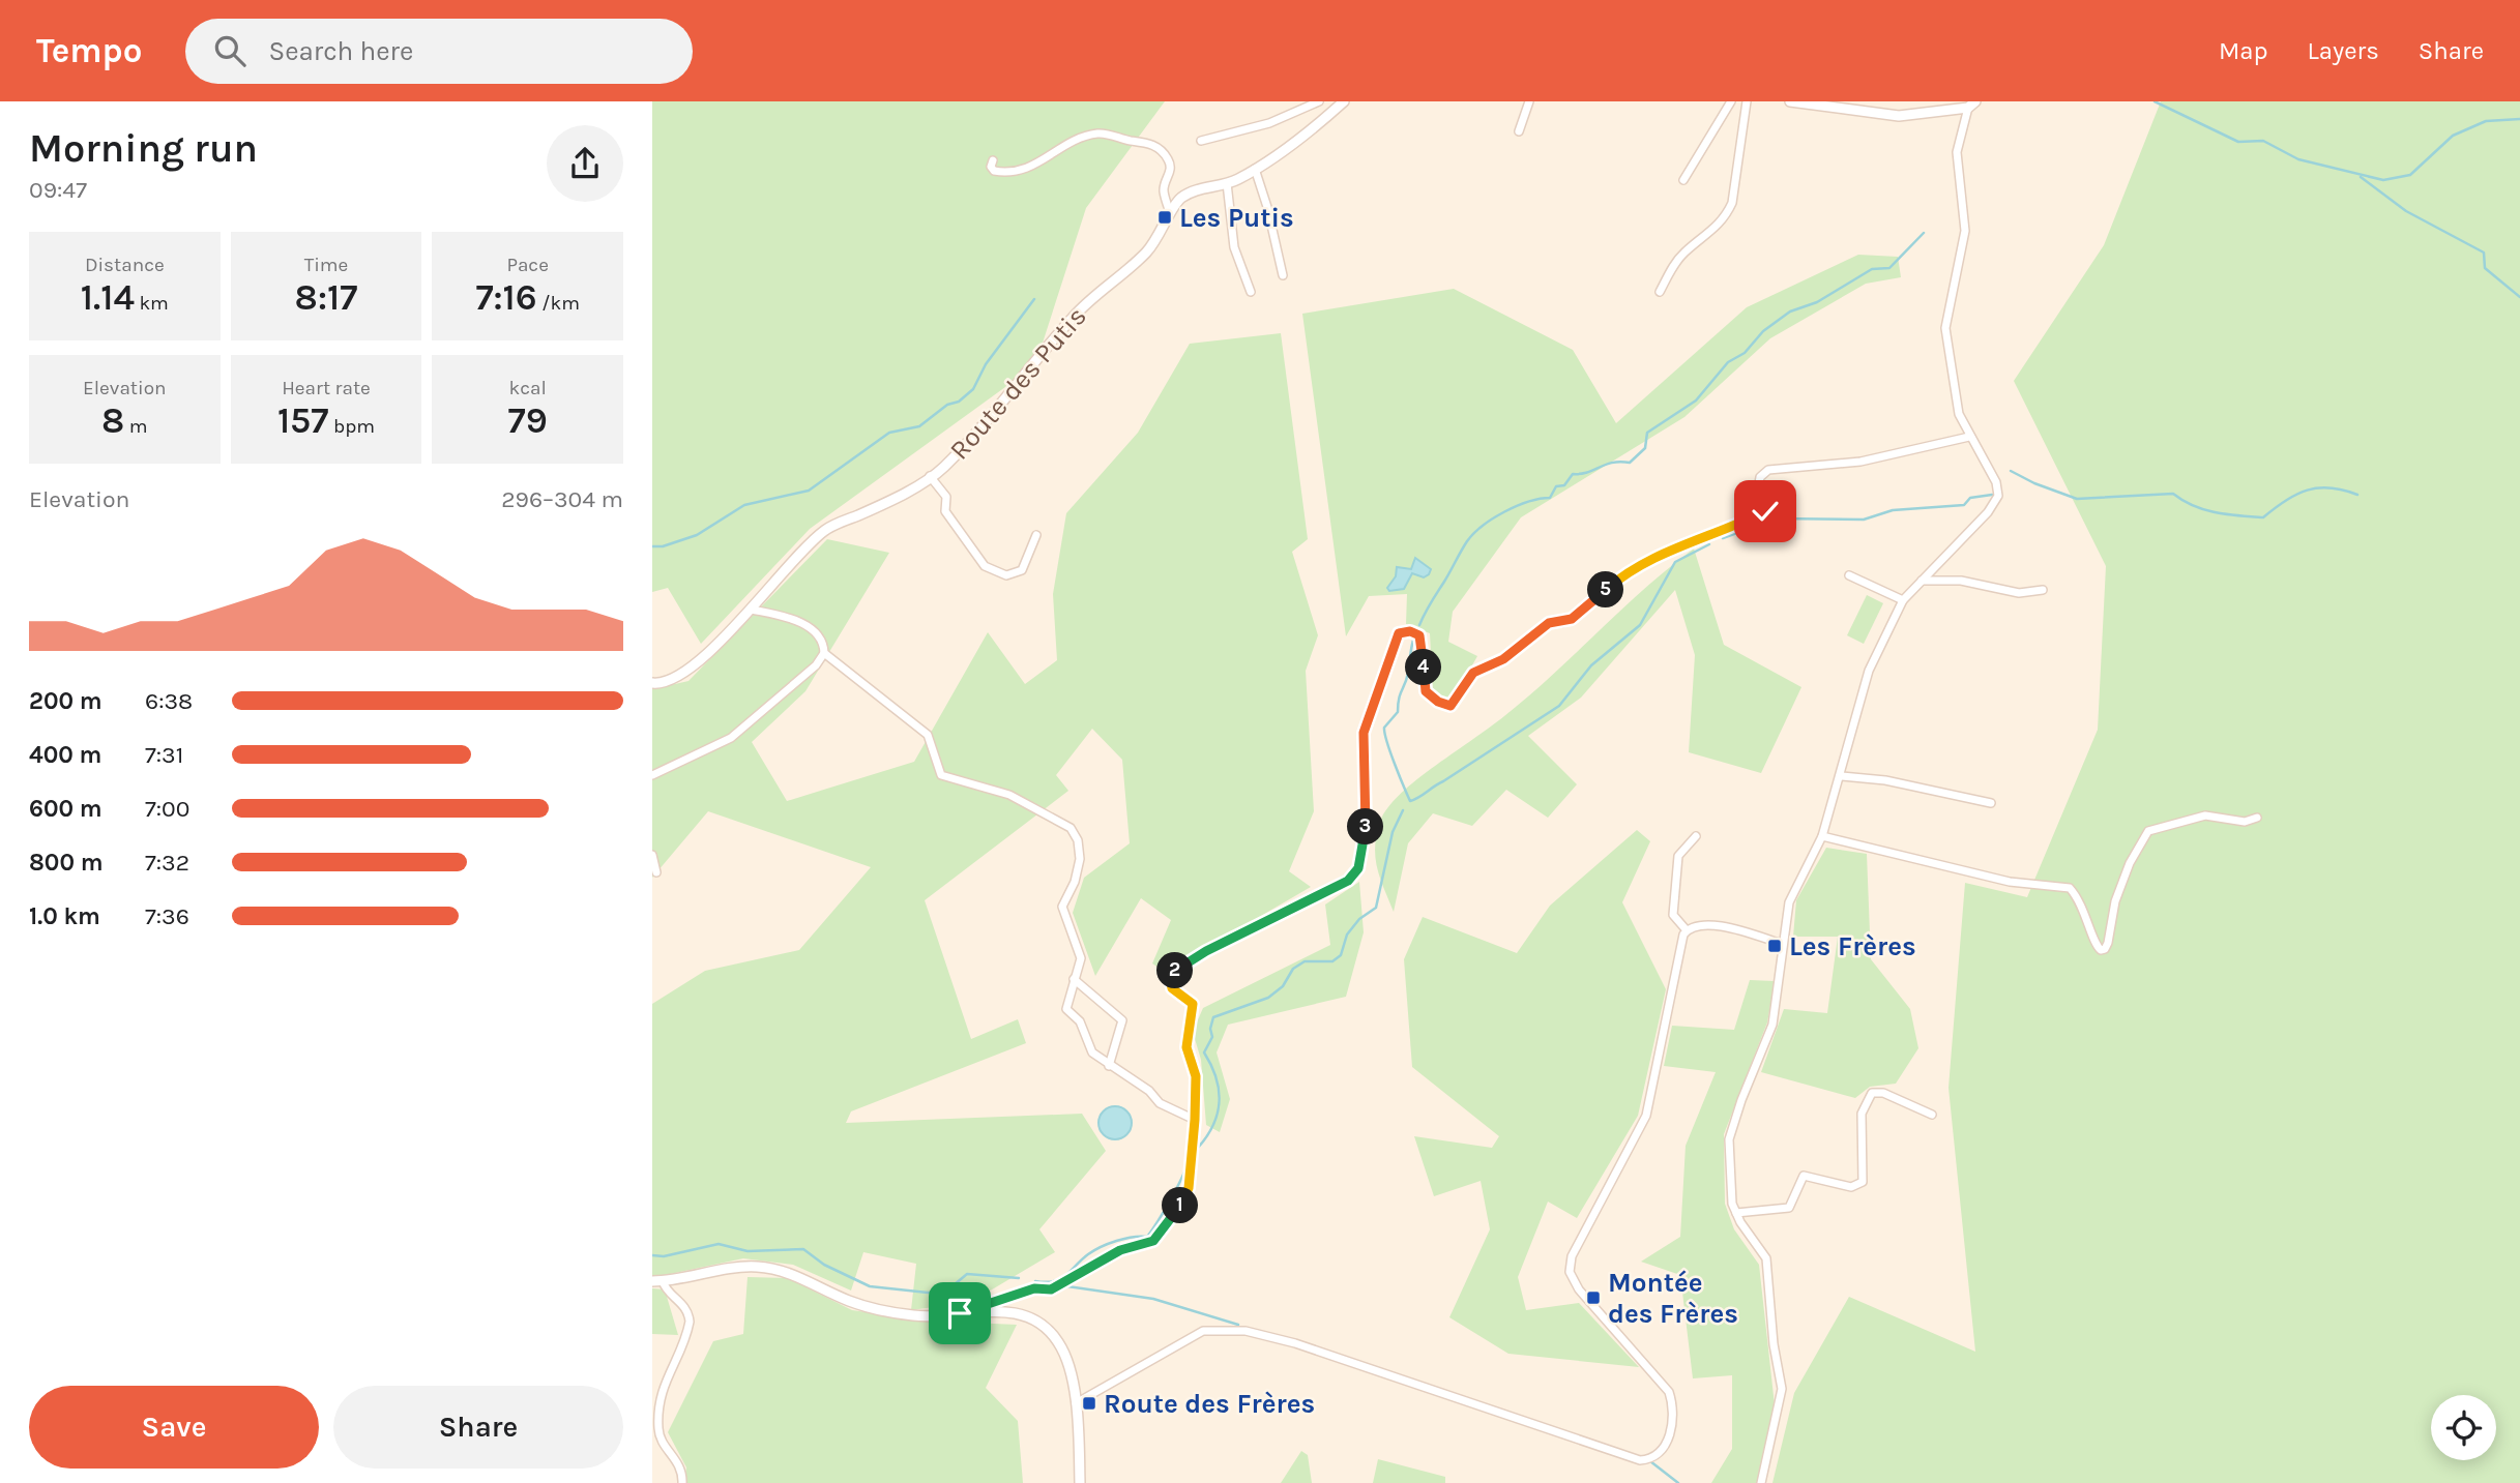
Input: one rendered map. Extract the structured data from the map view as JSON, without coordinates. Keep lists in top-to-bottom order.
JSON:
{
  "streets": {
    "street": ["Route des Putis"]
  },
  "places": {
    "transit": [
      "Les Putis",
      "Les Frères",
      "Montée des Frères",
      "Route des Frères"
    ]
  },
  "page": {
    "header": "Tempo",
    "search": "Search here",
    "nav": ["Map", "Layers", "Share"],
    "heading": ["Morning run", "09:47"],
    "stats": [
      ["Distance", "1.14 km"],
      ["Time", "8:17"],
      ["Pace", "7:16 /km"],
      ["Elevation", "8 m"],
      ["Heart rate", "157 bpm"],
      ["kcal", "79"]
    ],
    "chart": ["Elevation", "296–304 m"],
    "pins": [
      "5",
      "4",
      "3",
      "2",
      "1"
    ],
    "list": [
      {
        "name": "200 m",
        "note": "6:38"
      },
      {
        "name": "400 m",
        "note": "7:31"
      },
      {
        "name": "600 m",
        "note": "7:00"
      },
      {
        "name": "800 m",
        "note": "7:32"
      },
      {
        "name": "1.0 km",
        "note": "7:36"
      }
    ],
    "buttons": ["Save", "Share"]
  }
}
